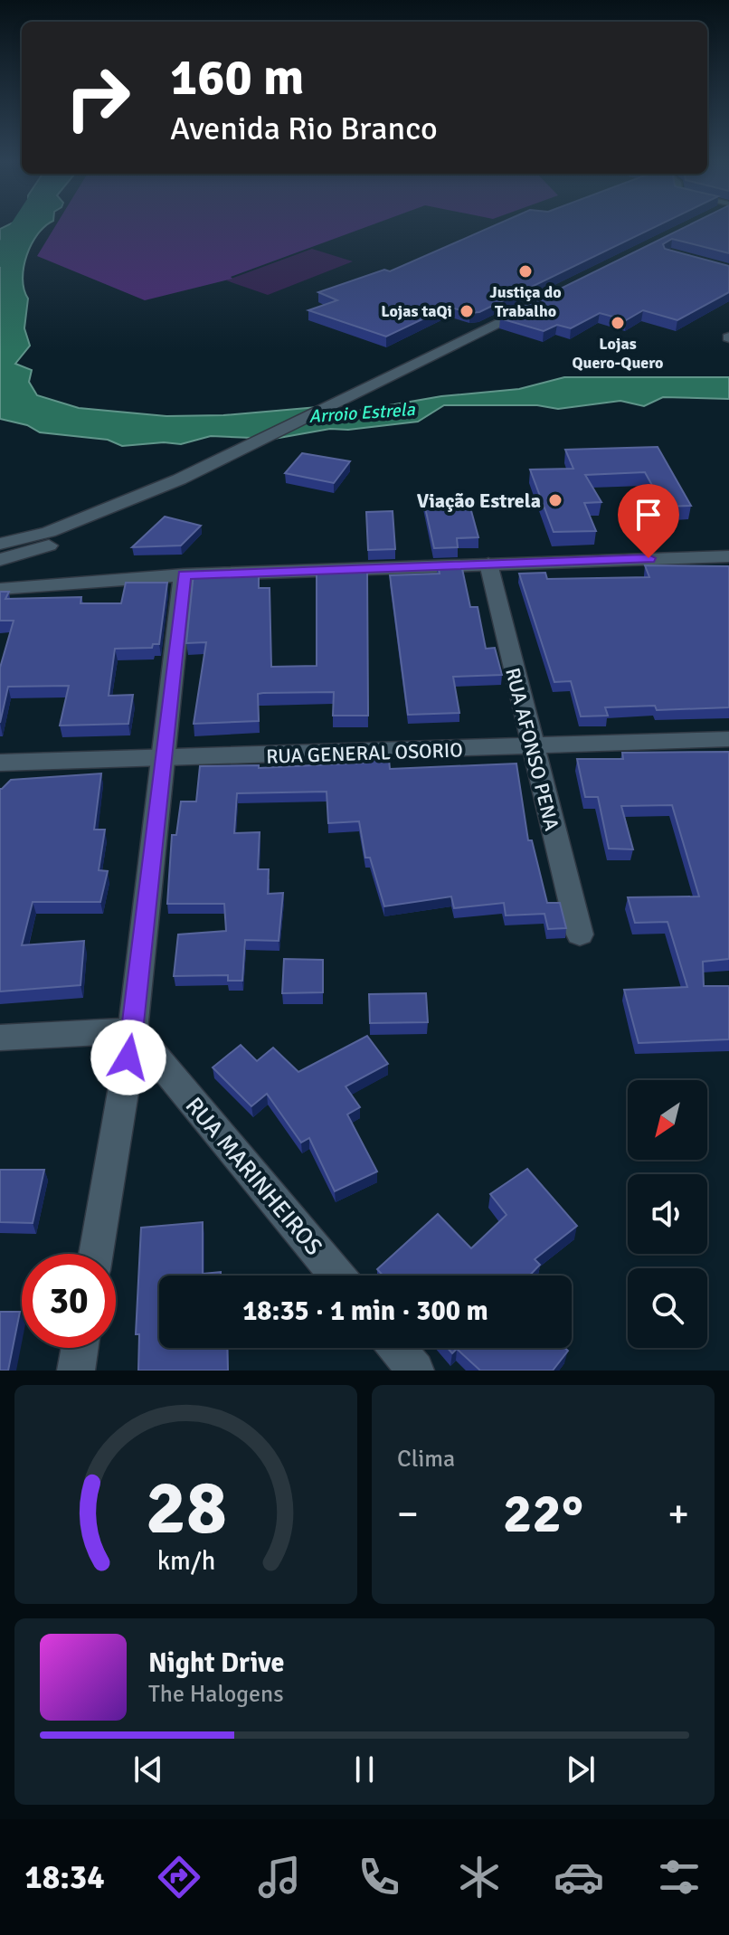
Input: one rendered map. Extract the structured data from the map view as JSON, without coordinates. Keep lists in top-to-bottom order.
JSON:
{
  "streets": {
    "street": ["RUA AFONSO PENA", "RUA GENERAL OSORIO", "RUA MARINHEIROS"]
  },
  "crossings": [
    ["RUA AFONSO PENA", "RUA GENERAL OSORIO"]
  ],
  "water": ["Arroio Estrela"],
  "places": [
    "Justiça do Trabalho",
    "Lojas taQi",
    "Lojas Quero-Quero",
    "Viação Estrela"
  ],
  "north": "bottom left",
  "page": {
    "turn": ["160 m", "Avenida Rio Branco"],
    "limit": "30",
    "trip": "18:35 · 1 min · 300 m",
    "tile": "Clima",
    "heat": ["−", "22°", "+"],
    "song": ["Night Drive", "The Halogens"],
    "tabs": "18:34",
    "gauge": ["28", "km/h"]
  }
}
